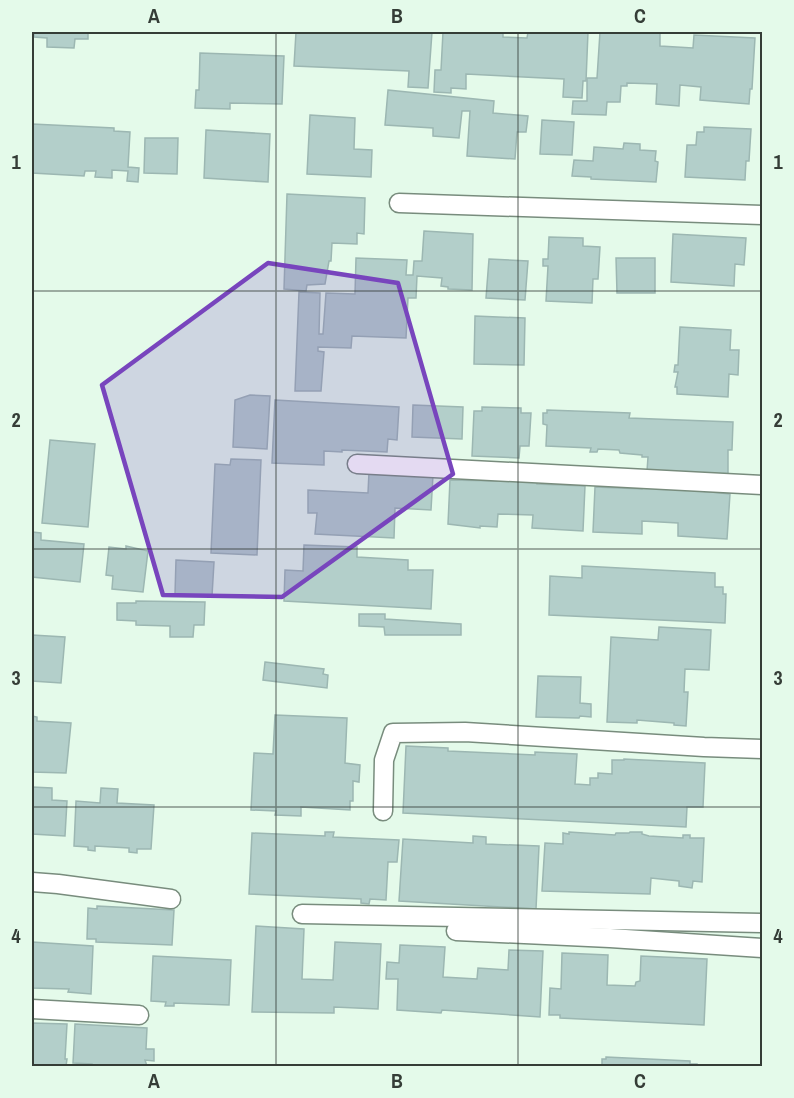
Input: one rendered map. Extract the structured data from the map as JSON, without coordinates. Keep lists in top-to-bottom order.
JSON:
{
  "grid": {
    "columns": ["A", "B", "C"],
    "rows": [
      "1",
      "2",
      "3",
      "4"
    ]
  }
}
